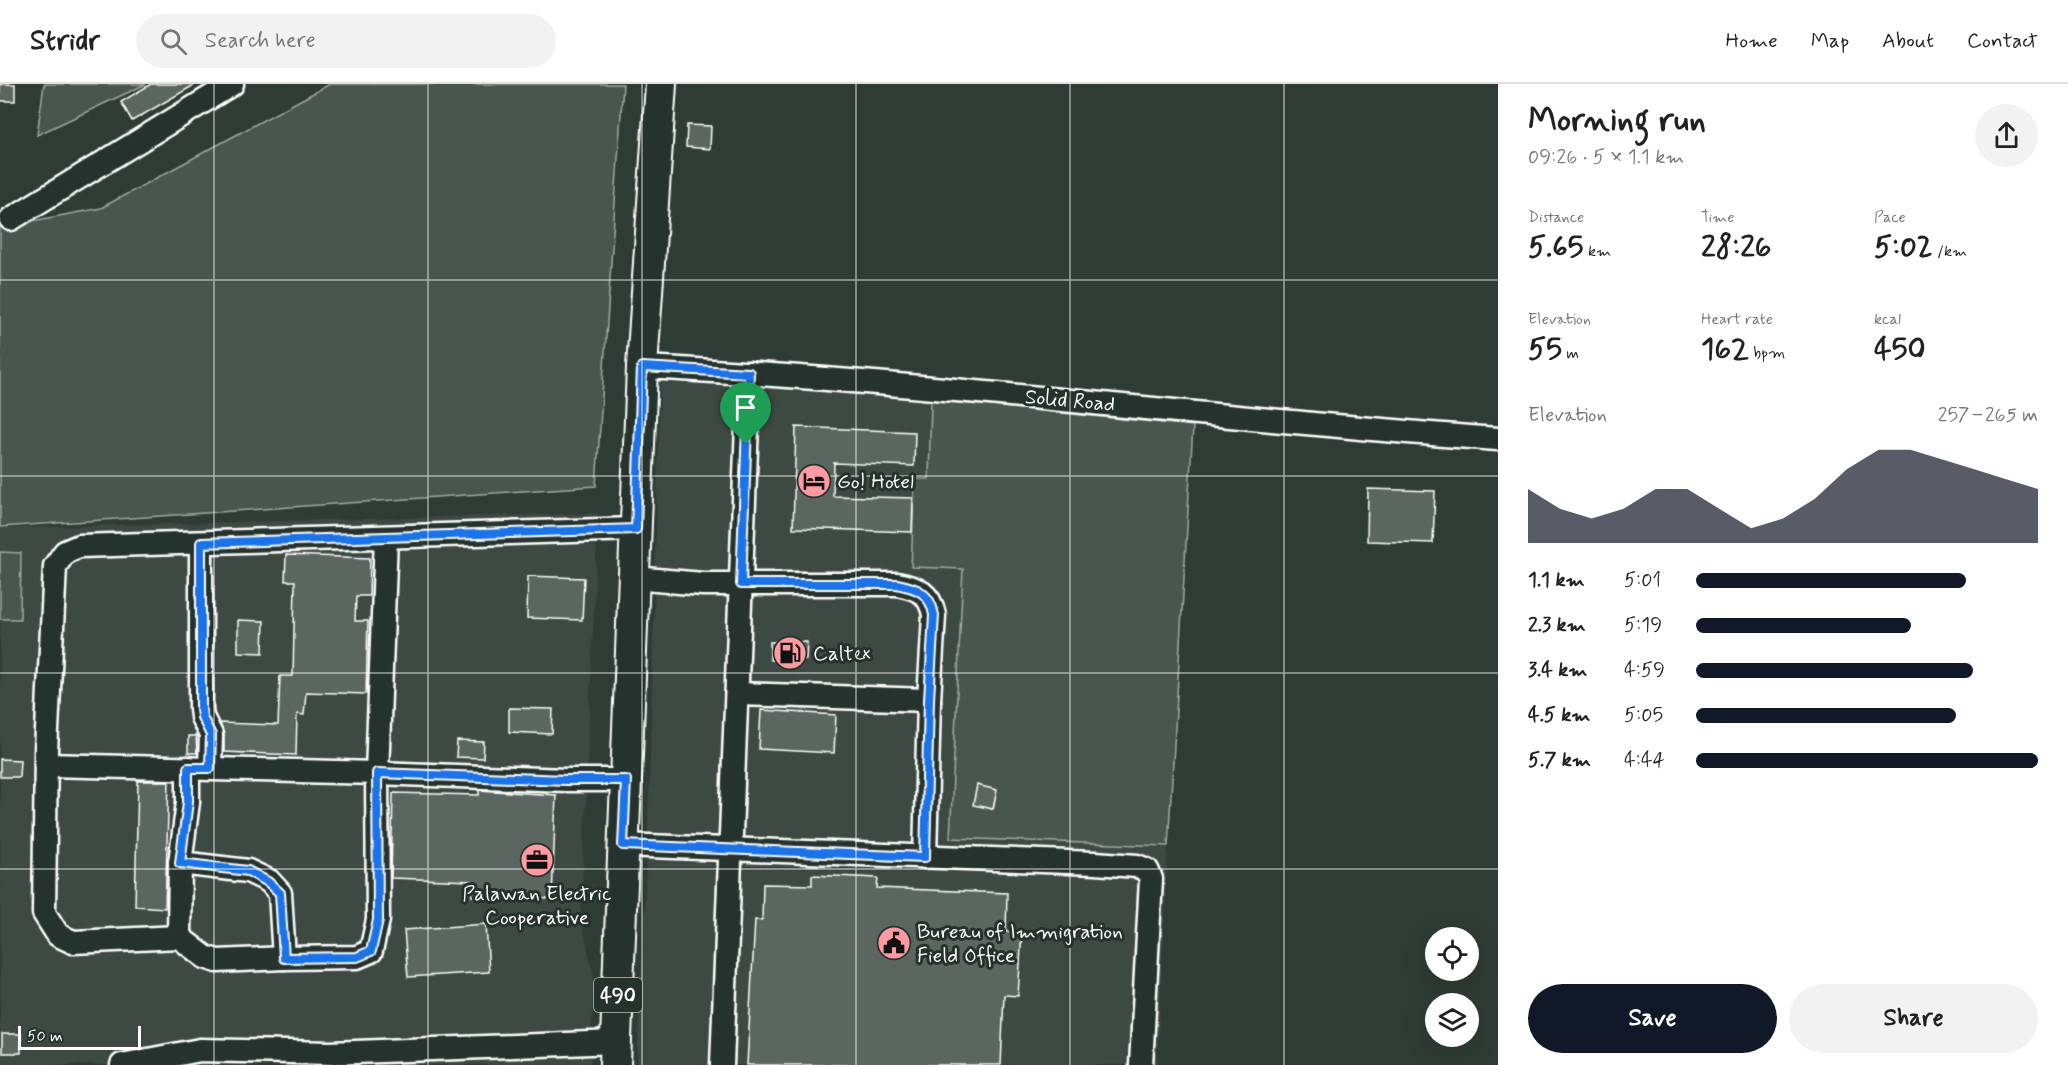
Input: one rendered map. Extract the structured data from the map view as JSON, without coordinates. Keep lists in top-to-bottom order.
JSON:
{
  "streets": {
    "main road": ["490"],
    "street": ["Solid Road"]
  },
  "crossings": [
    ["Solid Road", "490"]
  ],
  "places": {
    "hotel": ["Go! Hotel"],
    "fuel station": ["Caltex"],
    "office": ["Palawan Electric Cooperative"],
    "public building": ["Bureau of Immigration Field Office"]
  },
  "scale_bar": "50 m",
  "page": {
    "header": "Stridr",
    "search": "Search here",
    "nav": [
      "Home",
      "Map",
      "About",
      "Contact"
    ],
    "heading": ["Morning run", "09:26 · 5 × 1.1 km"],
    "stats": [
      ["Distance", "5.65 km"],
      ["Time", "28:26"],
      ["Pace", "5:02 /km"],
      ["Elevation", "55 m"],
      ["Heart rate", "162 bpm"],
      ["kcal", "450"]
    ],
    "chart": ["Elevation", "257–265 m"],
    "list": [
      {
        "name": "1.1 km",
        "note": "5:01"
      },
      {
        "name": "2.3 km",
        "note": "5:19"
      },
      {
        "name": "3.4 km",
        "note": "4:59"
      },
      {
        "name": "4.5 km",
        "note": "5:05"
      },
      {
        "name": "5.7 km",
        "note": "4:44"
      }
    ],
    "buttons": ["Save", "Share"],
    "scale": "50 m"
  }
}
